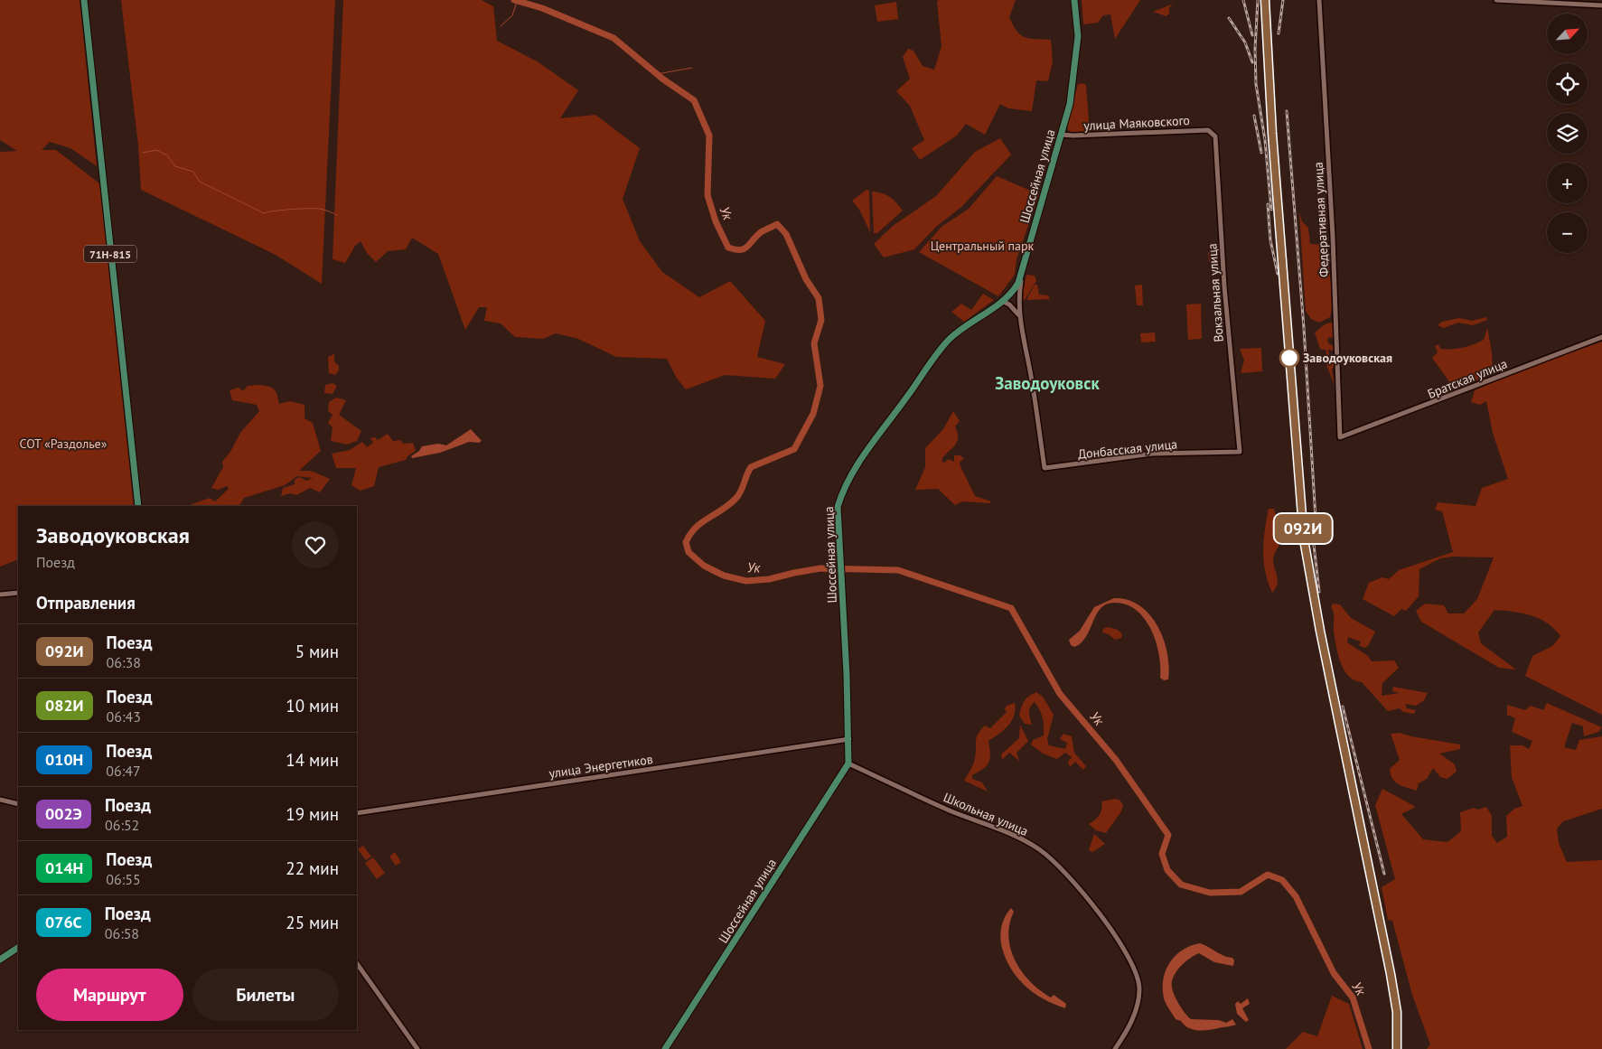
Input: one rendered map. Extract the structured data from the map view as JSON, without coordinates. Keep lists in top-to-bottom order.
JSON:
{
  "streets": {
    "main road": ["Шоссейная улица", "71Н-815"],
    "street": [
      "улица Маяковского",
      "Федеративная улица",
      "Вокзальная улица",
      "Братская улица",
      "Донбасская улица",
      "улица Энергетиков",
      "Школьная улица"
    ]
  },
  "crossings": [
    ["улица Маяковского", "Шоссейная улица"],
    ["улица Маяковского", "Вокзальная улица"],
    ["Шоссейная улица", "улица Энергетиков"],
    ["Шоссейная улица", "Школьная улица"],
    ["Федеративная улица", "Братская улица"],
    ["Вокзальная улица", "Донбасская улица"]
  ],
  "districts": ["Заводоуковск"],
  "water": ["Ук"],
  "parks": ["Центральный парк", "СОТ «Раздолье»"],
  "places": ["Заводоуковская"],
  "north": "top right",
  "page": {
    "on_map": "092И",
    "map_buttons": ["+", "−"],
    "heading": [
      ["Заводоуковская", "Поезд"],
      "Отправления"
    ],
    "list": [
      {
        "mark": "092И",
        "name": "Поезд",
        "note": "06:38",
        "value": "5 мин"
      },
      {
        "mark": "082И",
        "name": "Поезд",
        "note": "06:43",
        "value": "10 мин"
      },
      {
        "mark": "010Н",
        "name": "Поезд",
        "note": "06:47",
        "value": "14 мин"
      },
      {
        "mark": "002Э",
        "name": "Поезд",
        "note": "06:52",
        "value": "19 мин"
      },
      {
        "mark": "014Н",
        "name": "Поезд",
        "note": "06:55",
        "value": "22 мин"
      },
      {
        "mark": "076С",
        "name": "Поезд",
        "note": "06:58",
        "value": "25 мин"
      }
    ],
    "buttons": ["Маршрут", "Билеты"]
  }
}
